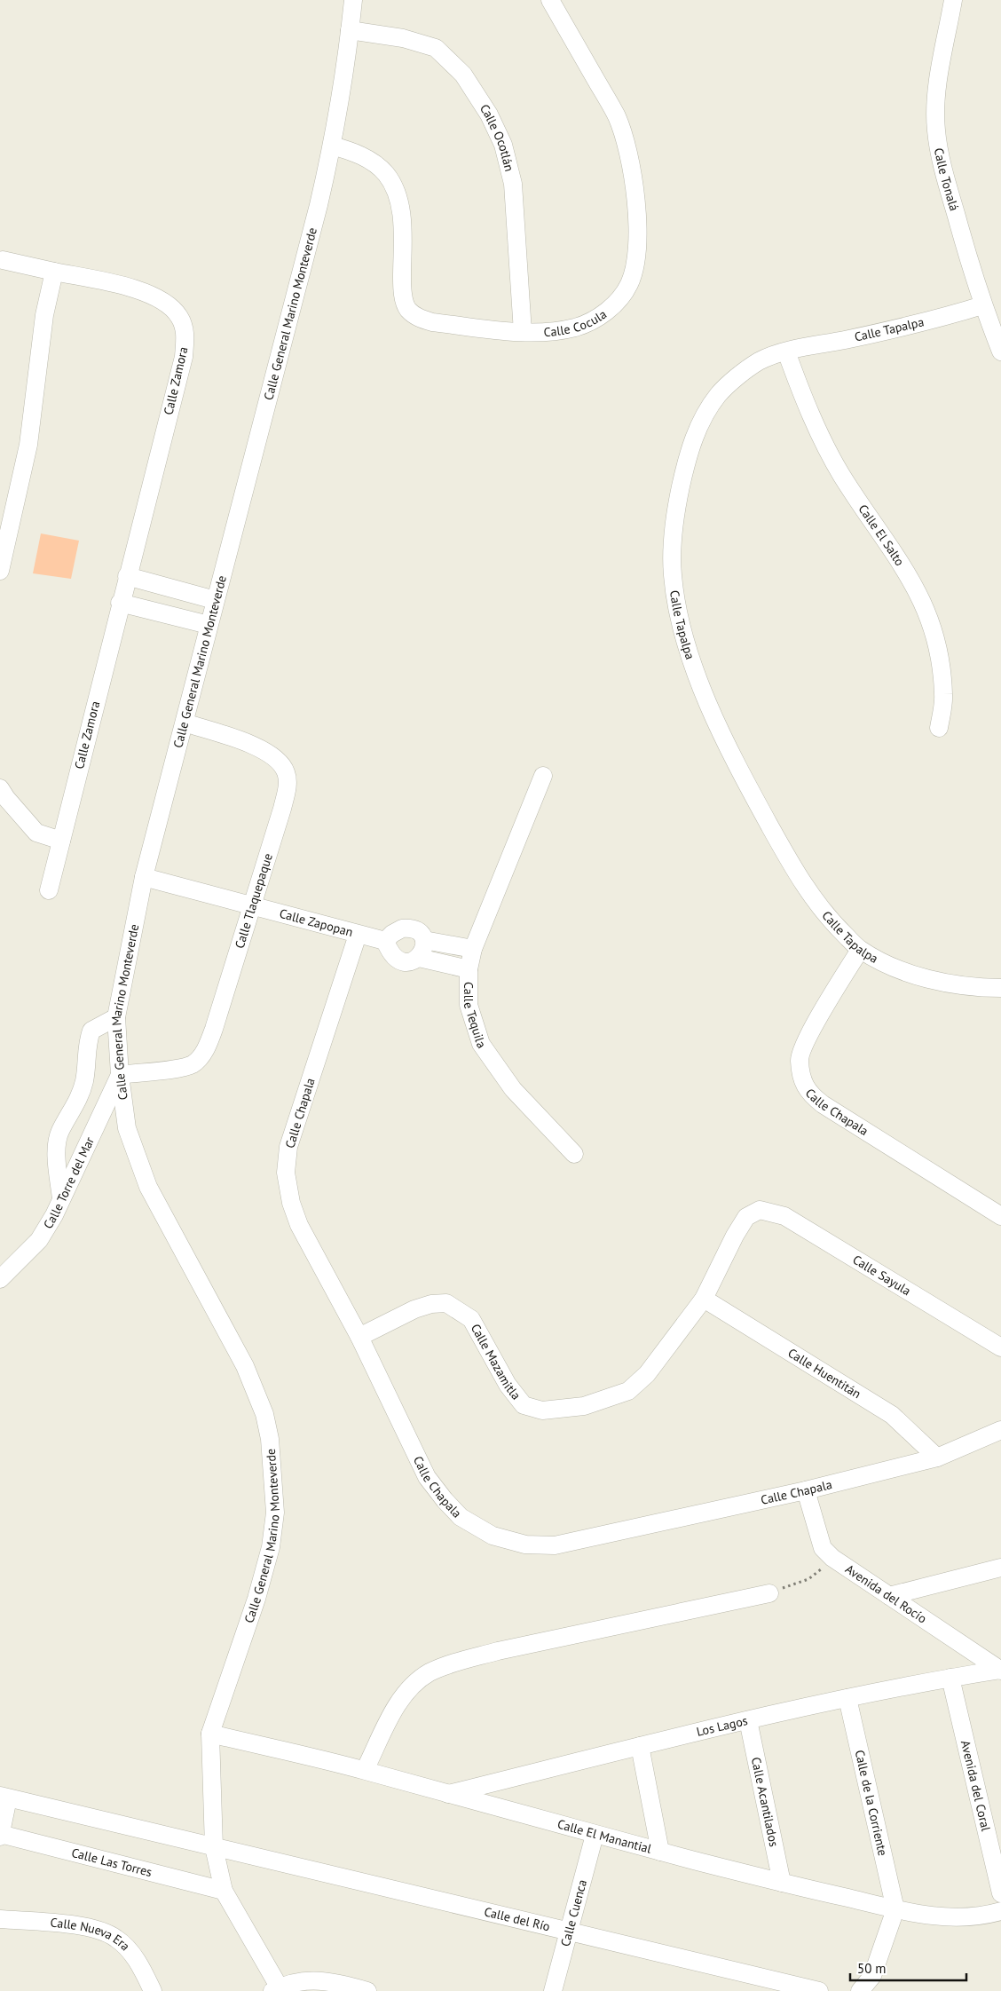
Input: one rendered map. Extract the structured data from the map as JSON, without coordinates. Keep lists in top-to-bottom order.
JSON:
{
  "streets": {
    "street": [
      "Calle Ocotlán",
      "Calle Tonalá",
      "Calle General Marino Monteverde",
      "Calle Cocula",
      "Calle Tapalpa",
      "Calle Zamora",
      "Calle El Salto",
      "Calle Tlaquepaque",
      "Calle Zapopan",
      "Calle Tequila",
      "Calle Chapala",
      "Calle Torre del Mar",
      "Calle Sayula",
      "Calle Mazamitla",
      "Calle Huentitán",
      "Avenida del Rocío",
      "Los Lagos",
      "Avenida del Coral",
      "Calle Acantilados",
      "Calle de la Corriente",
      "Calle El Manantial",
      "Calle Las Torres",
      "Calle Cuenca",
      "Calle del Río",
      "Calle Nueva Era"
    ]
  },
  "crossings": [
    ["Calle Ocotlán", "Calle General Marino Monteverde"],
    ["Calle Ocotlán", "Calle Cocula"],
    ["Calle Tonalá", "Calle Tapalpa"],
    ["Calle General Marino Monteverde", "Calle Cocula"],
    ["Calle General Marino Monteverde", "Calle Tlaquepaque"],
    ["Calle General Marino Monteverde", "Calle Zapopan"],
    ["Calle General Marino Monteverde", "Calle Torre del Mar"],
    ["Calle General Marino Monteverde", "Calle El Manantial"],
    ["Calle General Marino Monteverde", "Calle Las Torres"],
    ["Calle General Marino Monteverde", "Calle del Río"],
    ["Calle Tapalpa", "Calle El Salto"],
    ["Calle Tapalpa", "Calle Chapala"],
    ["Calle Tlaquepaque", "Calle Zapopan"],
    ["Calle Tlaquepaque", "Calle Torre del Mar"],
    ["Calle Zapopan", "Calle Chapala"],
    ["Calle Chapala", "Calle Mazamitla"],
    ["Calle Chapala", "Calle Huentitán"],
    ["Calle Chapala", "Avenida del Rocío"],
    ["Calle Sayula", "Calle Mazamitla"],
    ["Calle Mazamitla", "Calle Huentitán"],
    ["Avenida del Rocío", "Los Lagos"],
    ["Los Lagos", "Avenida del Coral"],
    ["Los Lagos", "Calle Acantilados"],
    ["Los Lagos", "Calle de la Corriente"],
    ["Los Lagos", "Calle El Manantial"],
    ["Calle Acantilados", "Calle El Manantial"],
    ["Calle de la Corriente", "Calle El Manantial"],
    ["Calle El Manantial", "Calle Cuenca"],
    ["Calle Cuenca", "Calle del Río"]
  ],
  "scale_bar": "50 m"
}
